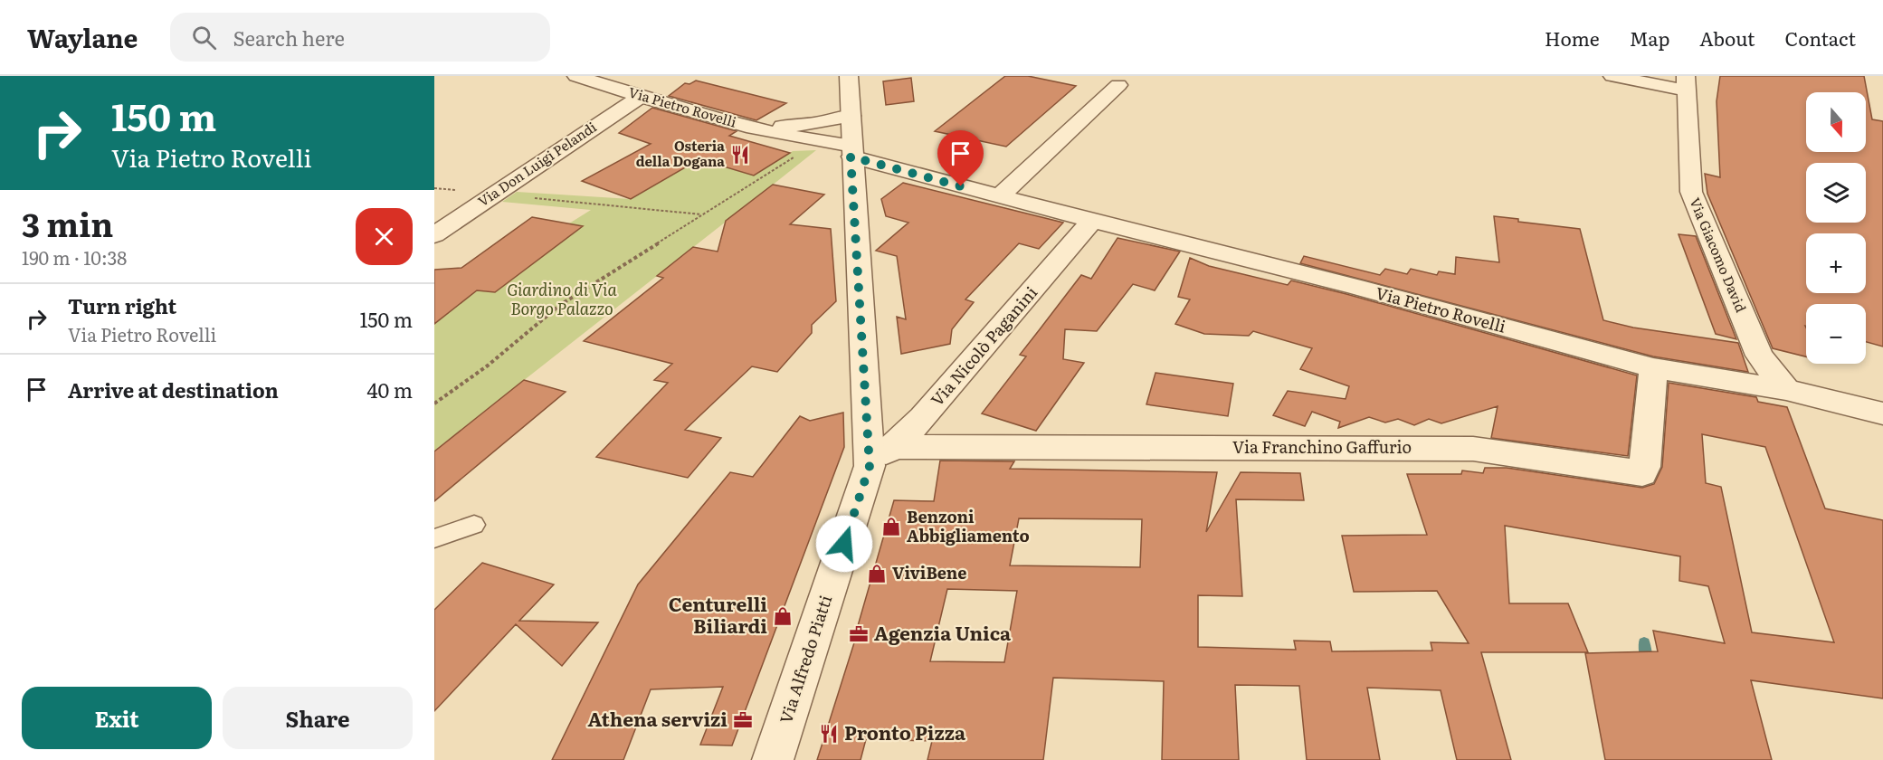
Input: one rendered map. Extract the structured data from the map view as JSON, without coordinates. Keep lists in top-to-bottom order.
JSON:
{
  "streets": {
    "street": [
      "Via Pietro Rovelli",
      "Via Don Luigi Pelandi",
      "Via Giacomo David",
      "Via Nicolò Paganini",
      "Via Franchino Gaffurio",
      "Via Alfredo Piatti"
    ]
  },
  "crossings": [
    ["Via Pietro Rovelli", "Via Don Luigi Pelandi"],
    ["Via Pietro Rovelli", "Via Giacomo David"],
    ["Via Pietro Rovelli", "Via Nicolò Paganini"],
    ["Via Pietro Rovelli", "Via Franchino Gaffurio"],
    ["Via Pietro Rovelli", "Via Alfredo Piatti"],
    ["Via Nicolò Paganini", "Via Franchino Gaffurio"],
    ["Via Nicolò Paganini", "Via Alfredo Piatti"]
  ],
  "parks": ["Giardino di Via Borgo Palazzo"],
  "places": {
    "restaurant": ["Osteria della Dogana", "Pronto Pizza"],
    "shop": ["Benzoni Abbigliamento", "ViviBene", "Centurelli Biliardi"],
    "office": ["Agenzia Unica", "Athena servizi"]
  },
  "north": "bottom",
  "page": {
    "header": "Waylane",
    "search": "Search here",
    "nav": [
      "Home",
      "Map",
      "About",
      "Contact"
    ],
    "turn": ["150 m", "Via Pietro Rovelli"],
    "map_buttons": ["+", "−"],
    "heading": ["3 min", "190 m · 10:38"],
    "list": [
      {
        "name": "Turn right",
        "note": "Via Pietro Rovelli",
        "value": "150 m"
      },
      {
        "name": "Arrive at destination",
        "value": "40 m"
      }
    ],
    "buttons": ["Exit", "Share"]
  }
}
